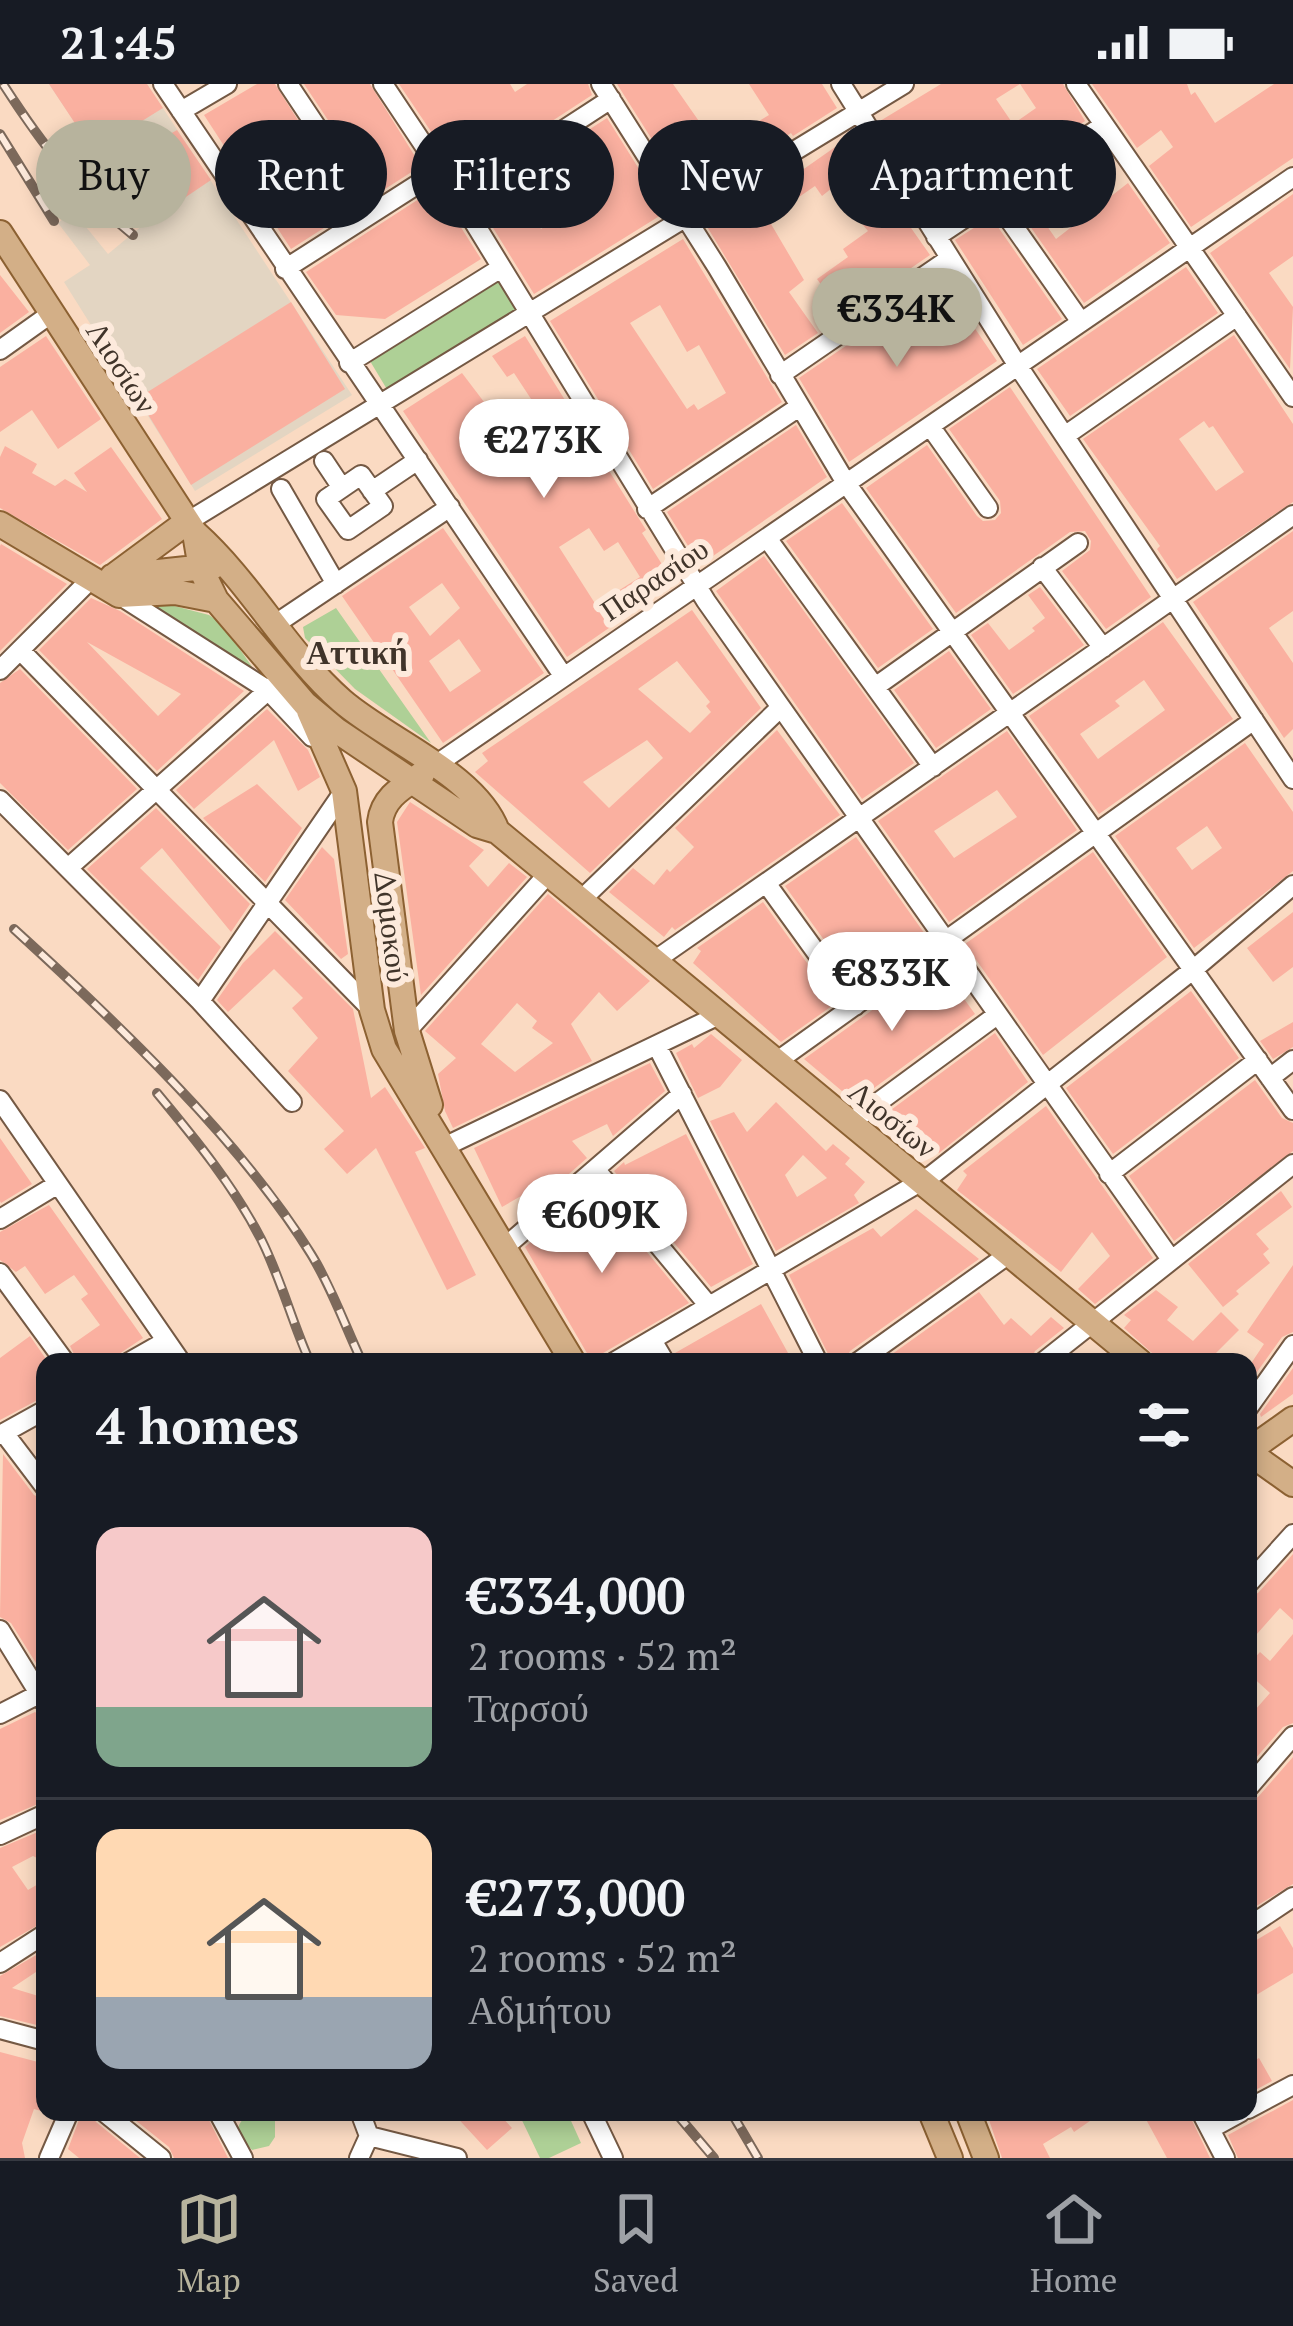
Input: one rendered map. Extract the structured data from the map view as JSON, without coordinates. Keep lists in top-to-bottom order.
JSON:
{
  "streets": {
    "main road": ["Λιοσίων", "Παρασίου", "Δομοκού"]
  },
  "crossings": [
    ["Λιοσίων", "Παρασίου"],
    ["Λιοσίων", "Δομοκού"],
    ["Παρασίου", "Δομοκού"]
  ],
  "districts": ["Αττική"],
  "page": {
    "status": "21:45",
    "chip": [
      "Buy",
      "Rent",
      "Filters",
      "New",
      "Apartment"
    ],
    "price": [
      "€334K",
      "€273K",
      "€833K",
      "€609K"
    ],
    "heading": "4 homes",
    "list": [
      {
        "name": "€334,000",
        "note": "2 rooms · 52 m² · Ταρσού"
      },
      {
        "name": "€273,000",
        "note": "2 rooms · 52 m² · Αδμήτου"
      }
    ],
    "tabs": ["Map", "Saved", "Home"]
  }
}
